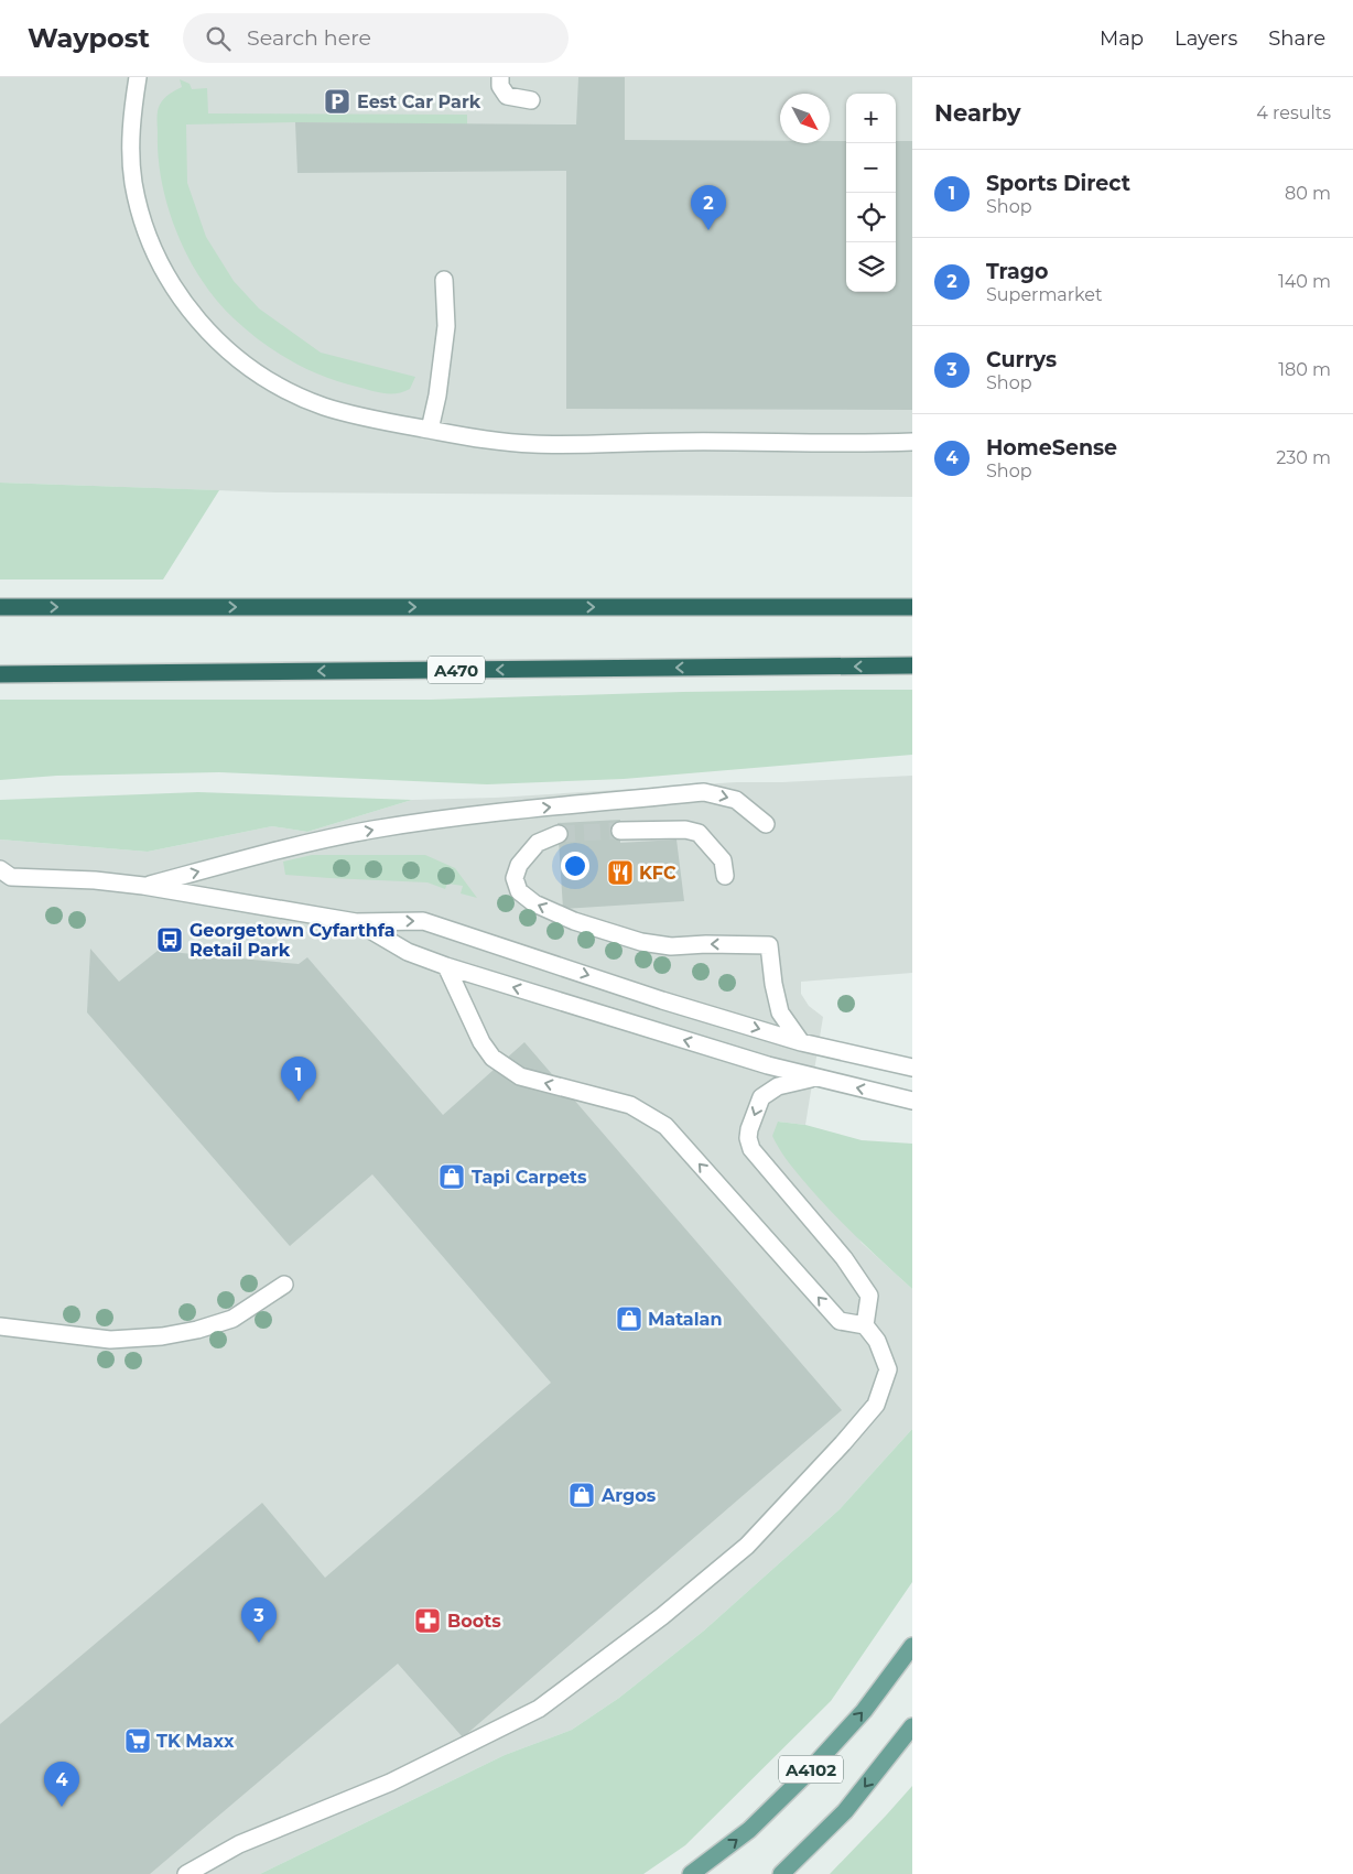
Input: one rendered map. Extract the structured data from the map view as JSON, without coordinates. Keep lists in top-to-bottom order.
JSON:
{
  "streets": {
    "highway": ["A470"],
    "main road": ["A4102"]
  },
  "places": {
    "parking": ["Eest Car Park"],
    "restaurant": ["KFC"],
    "bus stop": ["Georgetown Cyfarthfa Retail Park"],
    "shop": ["Tapi Carpets", "Matalan", "Argos"],
    "pharmacy": ["Boots"],
    "supermarket": ["TK Maxx"]
  },
  "north": "bottom right",
  "page": {
    "header": "Waypost",
    "search": "Search here",
    "nav": ["Map", "Layers", "Share"],
    "heading": ["Nearby", "4 results"],
    "map_buttons": ["+", "−"],
    "list": [
      {
        "mark": "1",
        "name": "Sports Direct",
        "note": "Shop",
        "value": "80 m"
      },
      {
        "mark": "2",
        "name": "Trago",
        "note": "Supermarket",
        "value": "140 m"
      },
      {
        "mark": "3",
        "name": "Currys",
        "note": "Shop",
        "value": "180 m"
      },
      {
        "mark": "4",
        "name": "HomeSense",
        "note": "Shop",
        "value": "230 m"
      }
    ],
    "pins": [
      "2",
      "1",
      "3",
      "4"
    ]
  }
}
